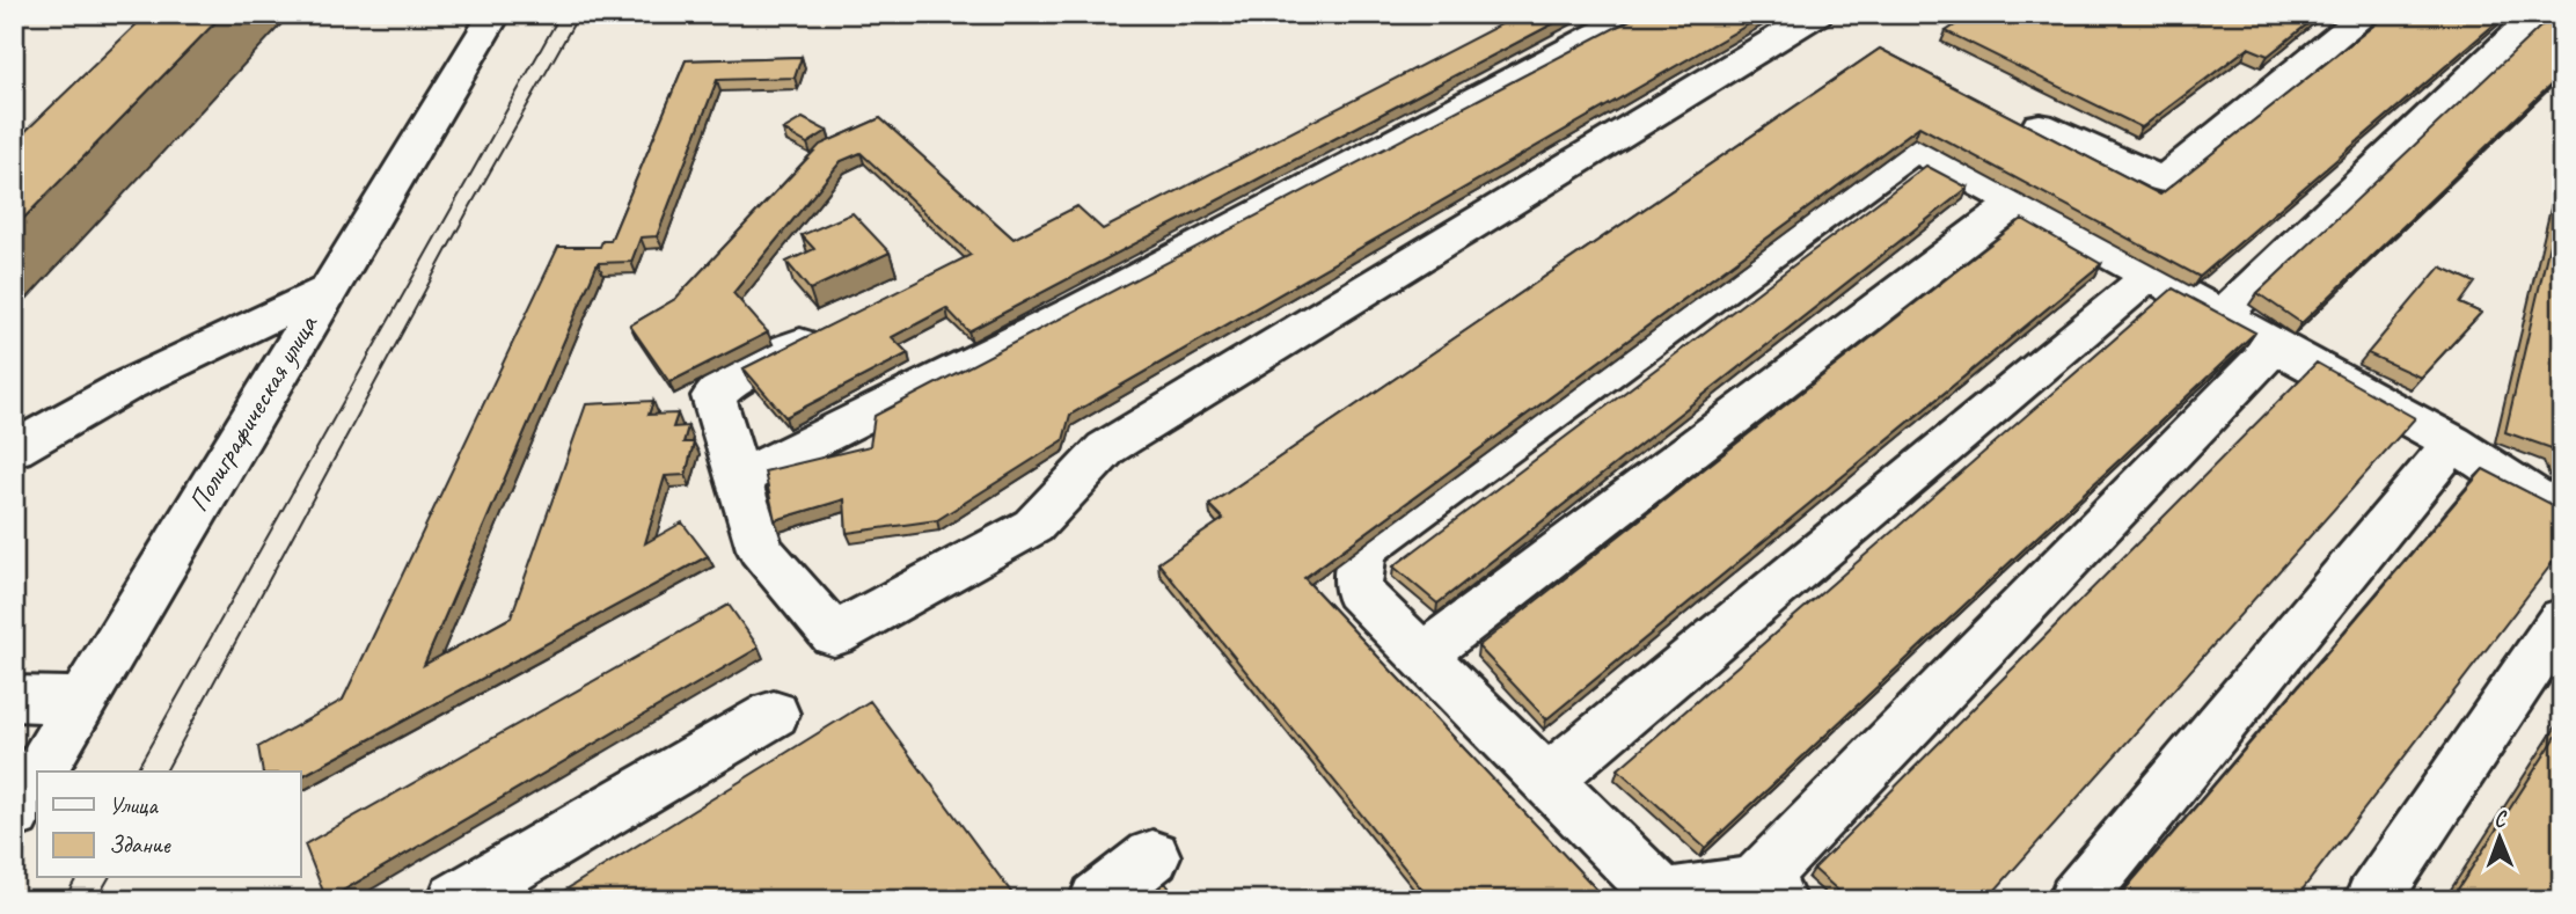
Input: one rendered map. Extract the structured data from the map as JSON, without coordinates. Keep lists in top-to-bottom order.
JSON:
{
  "streets": {
    "street": ["Полиграфическая улица"]
  },
  "legend": ["Улица", "Здание"],
  "north": "top"
}
